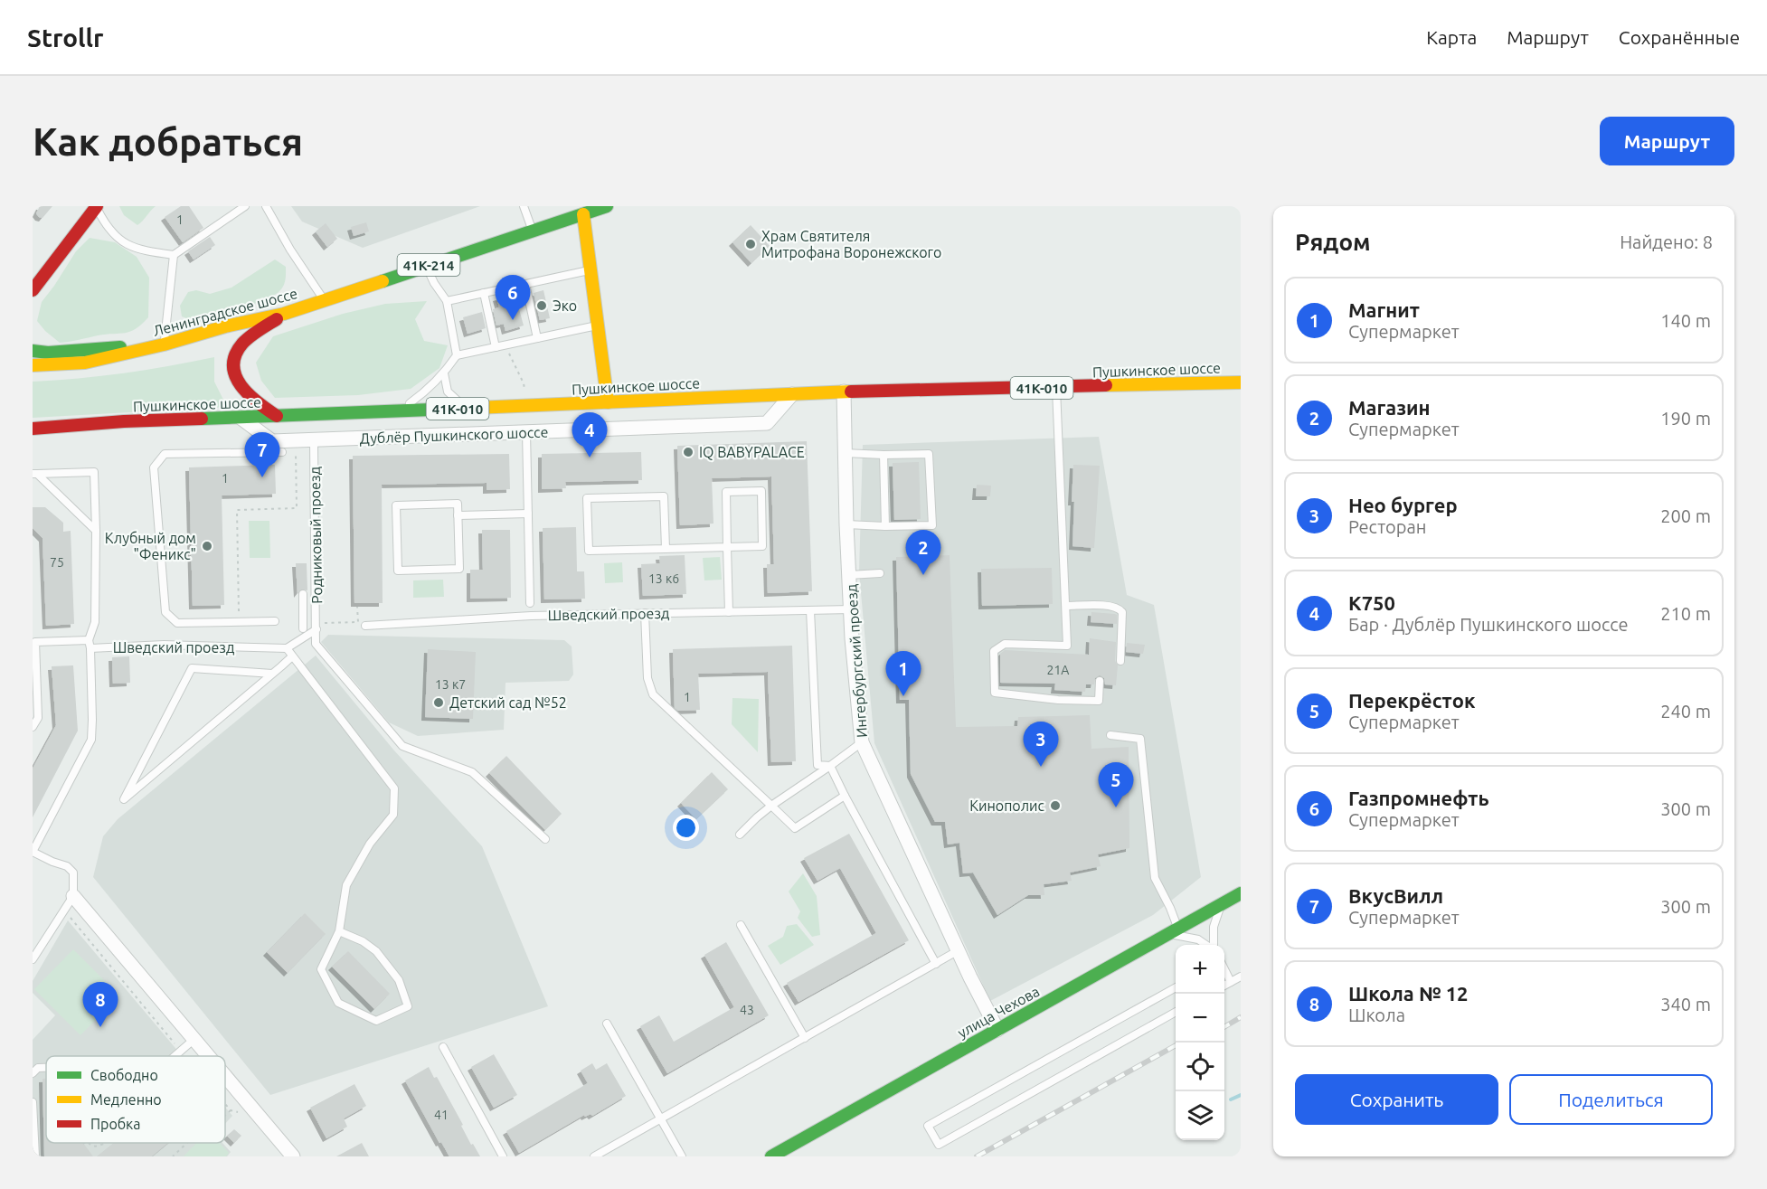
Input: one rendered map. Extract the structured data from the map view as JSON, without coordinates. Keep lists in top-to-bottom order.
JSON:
{
  "streets": {
    "main road": [
      "41К-214",
      "Ленинградское шоссе",
      "Пушкинское шоссе",
      "41К-010",
      "улица Чехова"
    ],
    "street": ["Дублёр Пушкинского шоссе", "Ингербургский проезд"],
    "lane": ["Родниковый проезд", "Шведский проезд"]
  },
  "crossings": [
    ["Пушкинское шоссе", "Дублёр Пушкинского шоссе"],
    ["Пушкинское шоссе", "Ингербургский проезд"],
    ["Дублёр Пушкинского шоссе", "Родниковый проезд"],
    ["Шведский проезд", "Ингербургский проезд"],
    ["Ингербургский проезд", "улица Чехова"]
  ],
  "places": [
    "Храм Святителя Митрофана Воронежского",
    "Эко",
    "IQ BABYPALACE",
    "Клубный дом \"Феникс\"",
    "Детский сад №52",
    "Кинополис"
  ],
  "house_numbers": [
    "1",
    "1",
    "75",
    "13 к6",
    "21А",
    "13 к7",
    "1",
    "43",
    "41"
  ],
  "legend": ["Свободно", "Медленно", "Пробка"],
  "page": {
    "header": "Strollr",
    "nav": ["Карта", "Маршрут", "Сохранённые"],
    "buttons": [
      "Маршрут",
      ["Сохранить", "Поделиться"]
    ],
    "title": "Как добраться",
    "heading": ["Рядом", "Найдено: 8"],
    "pins": [
      "6",
      "4",
      "7",
      "2",
      "1",
      "3",
      "5",
      "8"
    ],
    "list": [
      {
        "mark": "1",
        "name": "Магнит",
        "note": "Супермаркет",
        "value": "140 m"
      },
      {
        "mark": "2",
        "name": "Магазин",
        "note": "Супермаркет",
        "value": "190 m"
      },
      {
        "mark": "3",
        "name": "Нео бургер",
        "note": "Ресторан",
        "value": "200 m"
      },
      {
        "mark": "4",
        "name": "К750",
        "note": "Бар · Дублёр Пушкинского шоссе",
        "value": "210 m"
      },
      {
        "mark": "5",
        "name": "Перекрёсток",
        "note": "Супермаркет",
        "value": "240 m"
      },
      {
        "mark": "6",
        "name": "Газпромнефть",
        "note": "Супермаркет",
        "value": "300 m"
      },
      {
        "mark": "7",
        "name": "ВкусВилл",
        "note": "Супермаркет",
        "value": "300 m"
      },
      {
        "mark": "8",
        "name": "Школа № 12",
        "note": "Школа",
        "value": "340 m"
      }
    ],
    "map_buttons": ["+", "−"]
  }
}
